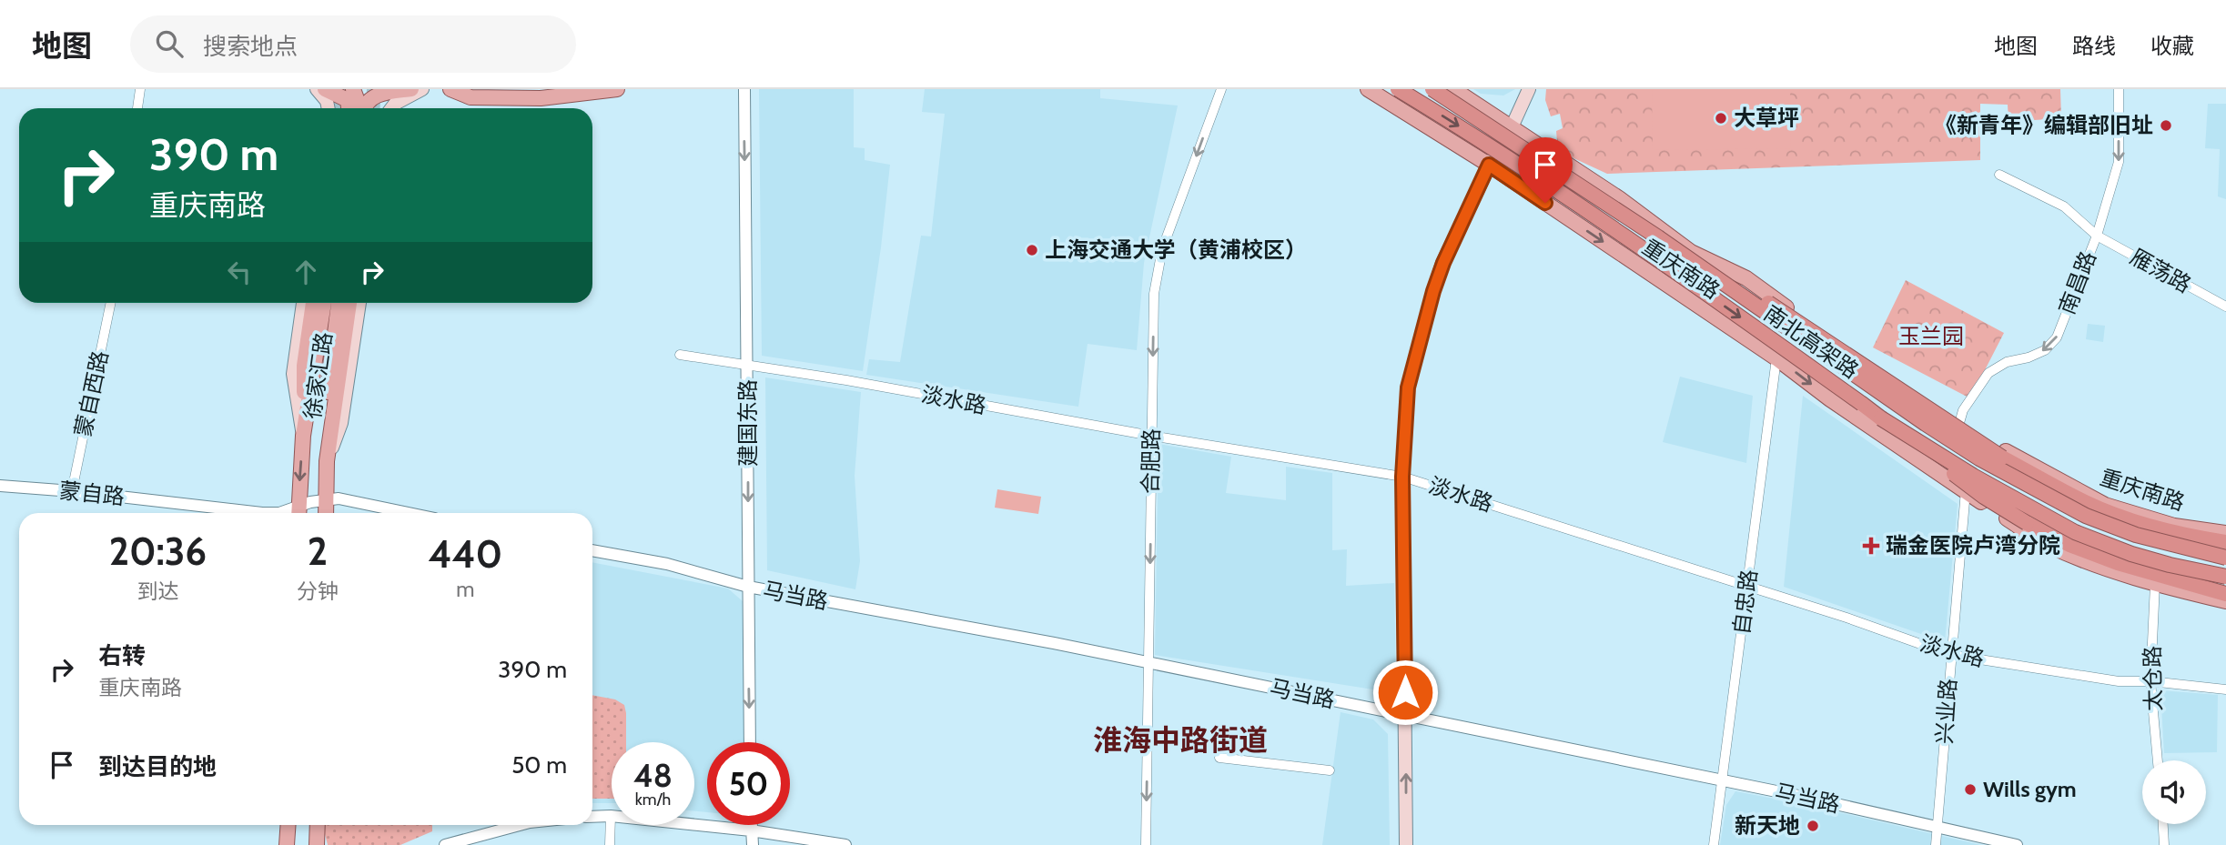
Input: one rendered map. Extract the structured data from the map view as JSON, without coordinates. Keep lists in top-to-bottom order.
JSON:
{
  "streets": {
    "highway": ["南北高架路"],
    "main road": ["重庆南路", "徐家汇路"],
    "street": [
      "雁荡路",
      "南昌路",
      "蒙自西路",
      "淡水路",
      "建国东路",
      "合肥路",
      "蒙自路",
      "马当路",
      "自忠路",
      "太仓路",
      "兴业路"
    ]
  },
  "crossings": [
    ["重庆南路", "南昌路"],
    ["重庆南路", "南北高架路"],
    ["重庆南路", "自忠路"],
    ["重庆南路", "太仓路"],
    ["重庆南路", "兴业路"],
    ["雁荡路", "南昌路"],
    ["南昌路", "兴业路"],
    ["徐家汇路", "蒙自路"],
    ["蒙自西路", "蒙自路"],
    ["淡水路", "建国东路"],
    ["淡水路", "合肥路"],
    ["淡水路", "自忠路"],
    ["淡水路", "太仓路"],
    ["淡水路", "兴业路"],
    ["建国东路", "马当路"],
    ["合肥路", "马当路"],
    ["马当路", "自忠路"],
    ["马当路", "兴业路"]
  ],
  "one_way": ["南昌路", "建国东路", "合肥路"],
  "districts": ["淮海中路街道"],
  "parks": ["玉兰园"],
  "places": {
    "other": [
      "大草坪",
      "《新青年》编辑部旧址",
      "上海交通大学（黄浦校区）",
      "Wills gym",
      "新天地"
    ],
    "health": ["瑞金医院卢湾分院"]
  },
  "page": {
    "header": "地图",
    "search": "搜索地点",
    "nav": ["地图", "路线", "收藏"],
    "turn": ["390 m", "重庆南路"],
    "eta": [
      "20:36",
      "到达",
      "2",
      "分钟",
      "440",
      "m"
    ],
    "list": [
      {
        "name": "右转",
        "note": "重庆南路",
        "value": "390 m"
      },
      {
        "name": "到达目的地",
        "value": "50 m"
      }
    ],
    "speed": "48 km/h",
    "limit": "50"
  }
}
